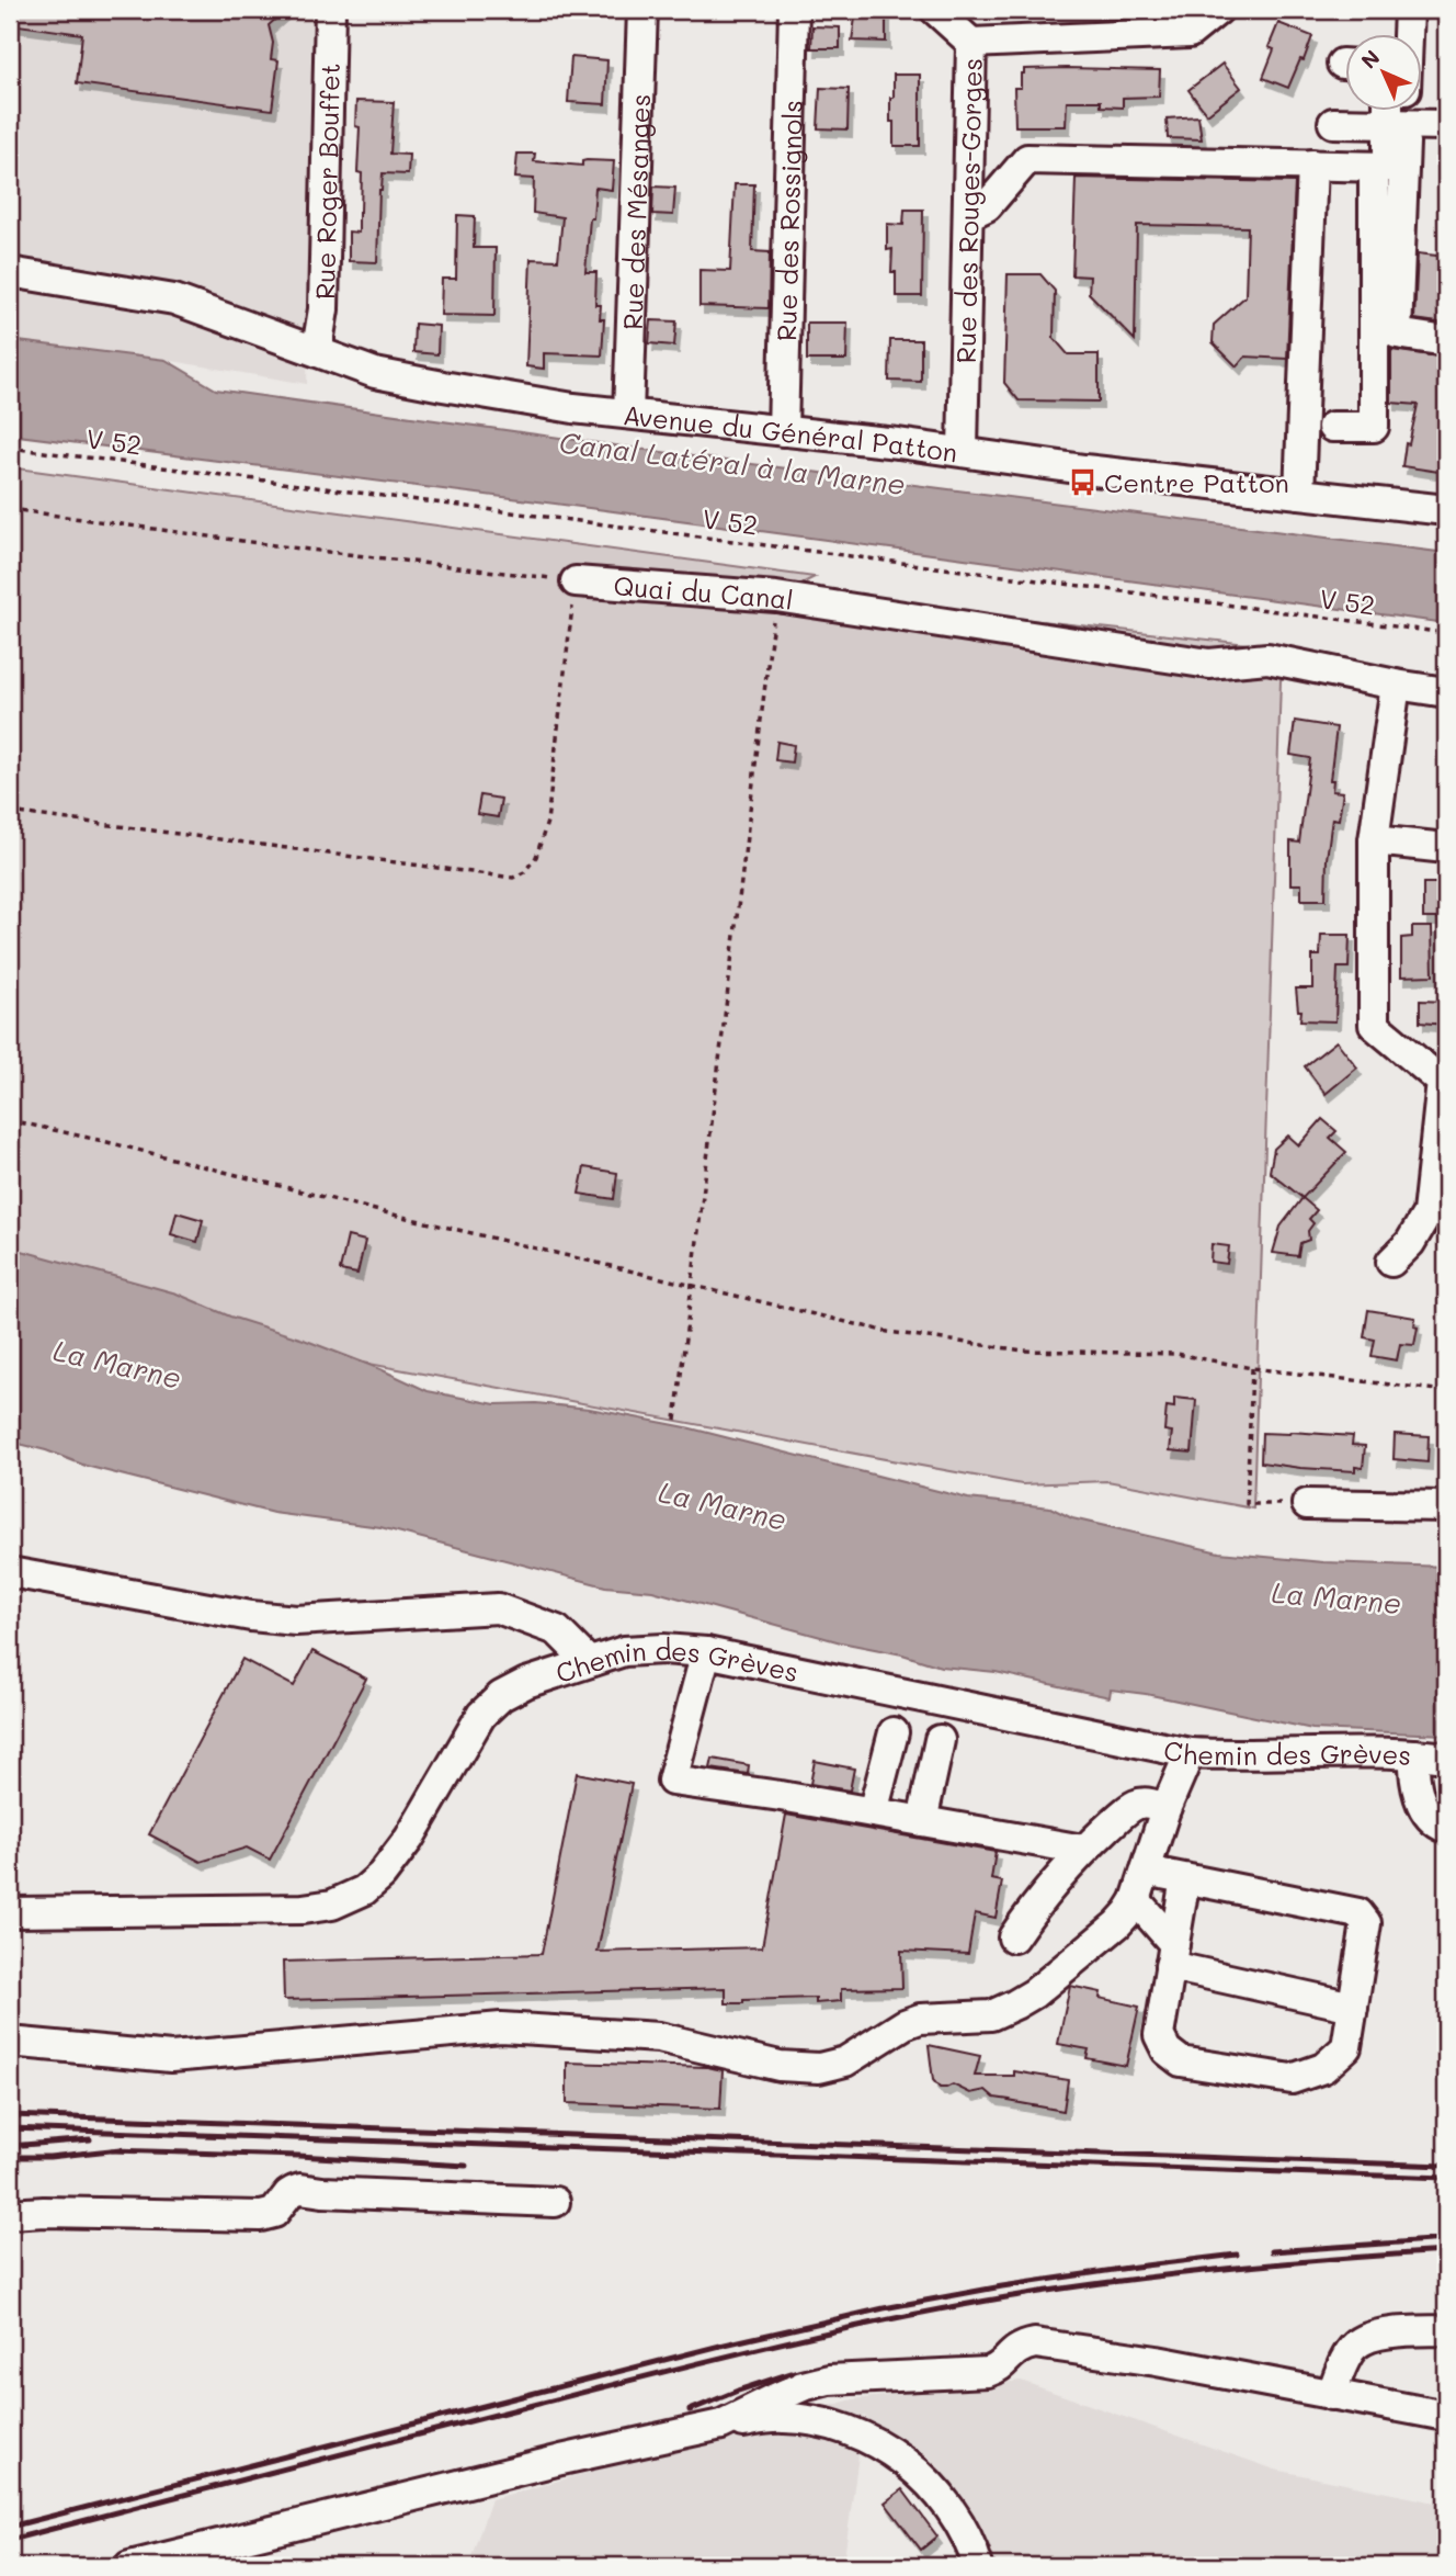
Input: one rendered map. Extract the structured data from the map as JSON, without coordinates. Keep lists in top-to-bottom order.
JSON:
{
  "streets": {
    "street": [
      "Rue Roger Bouffet",
      "Rue des Rouges-Gorges",
      "Rue des Mésanges",
      "Rue des Rossignols",
      "Avenue du Général Patton",
      "Quai du Canal",
      "Chemin des Grèves"
    ],
    "path": ["V 52"]
  },
  "crossings": [
    ["Rue Roger Bouffet", "Avenue du Général Patton"],
    ["Rue des Rouges-Gorges", "Avenue du Général Patton"],
    ["Rue des Mésanges", "Avenue du Général Patton"],
    ["Rue des Rossignols", "Avenue du Général Patton"]
  ],
  "water": ["Canal Latéral à la Marne", "La Marne"],
  "places": {
    "bus stop": ["Centre Patton"]
  },
  "north": "top left"
}
